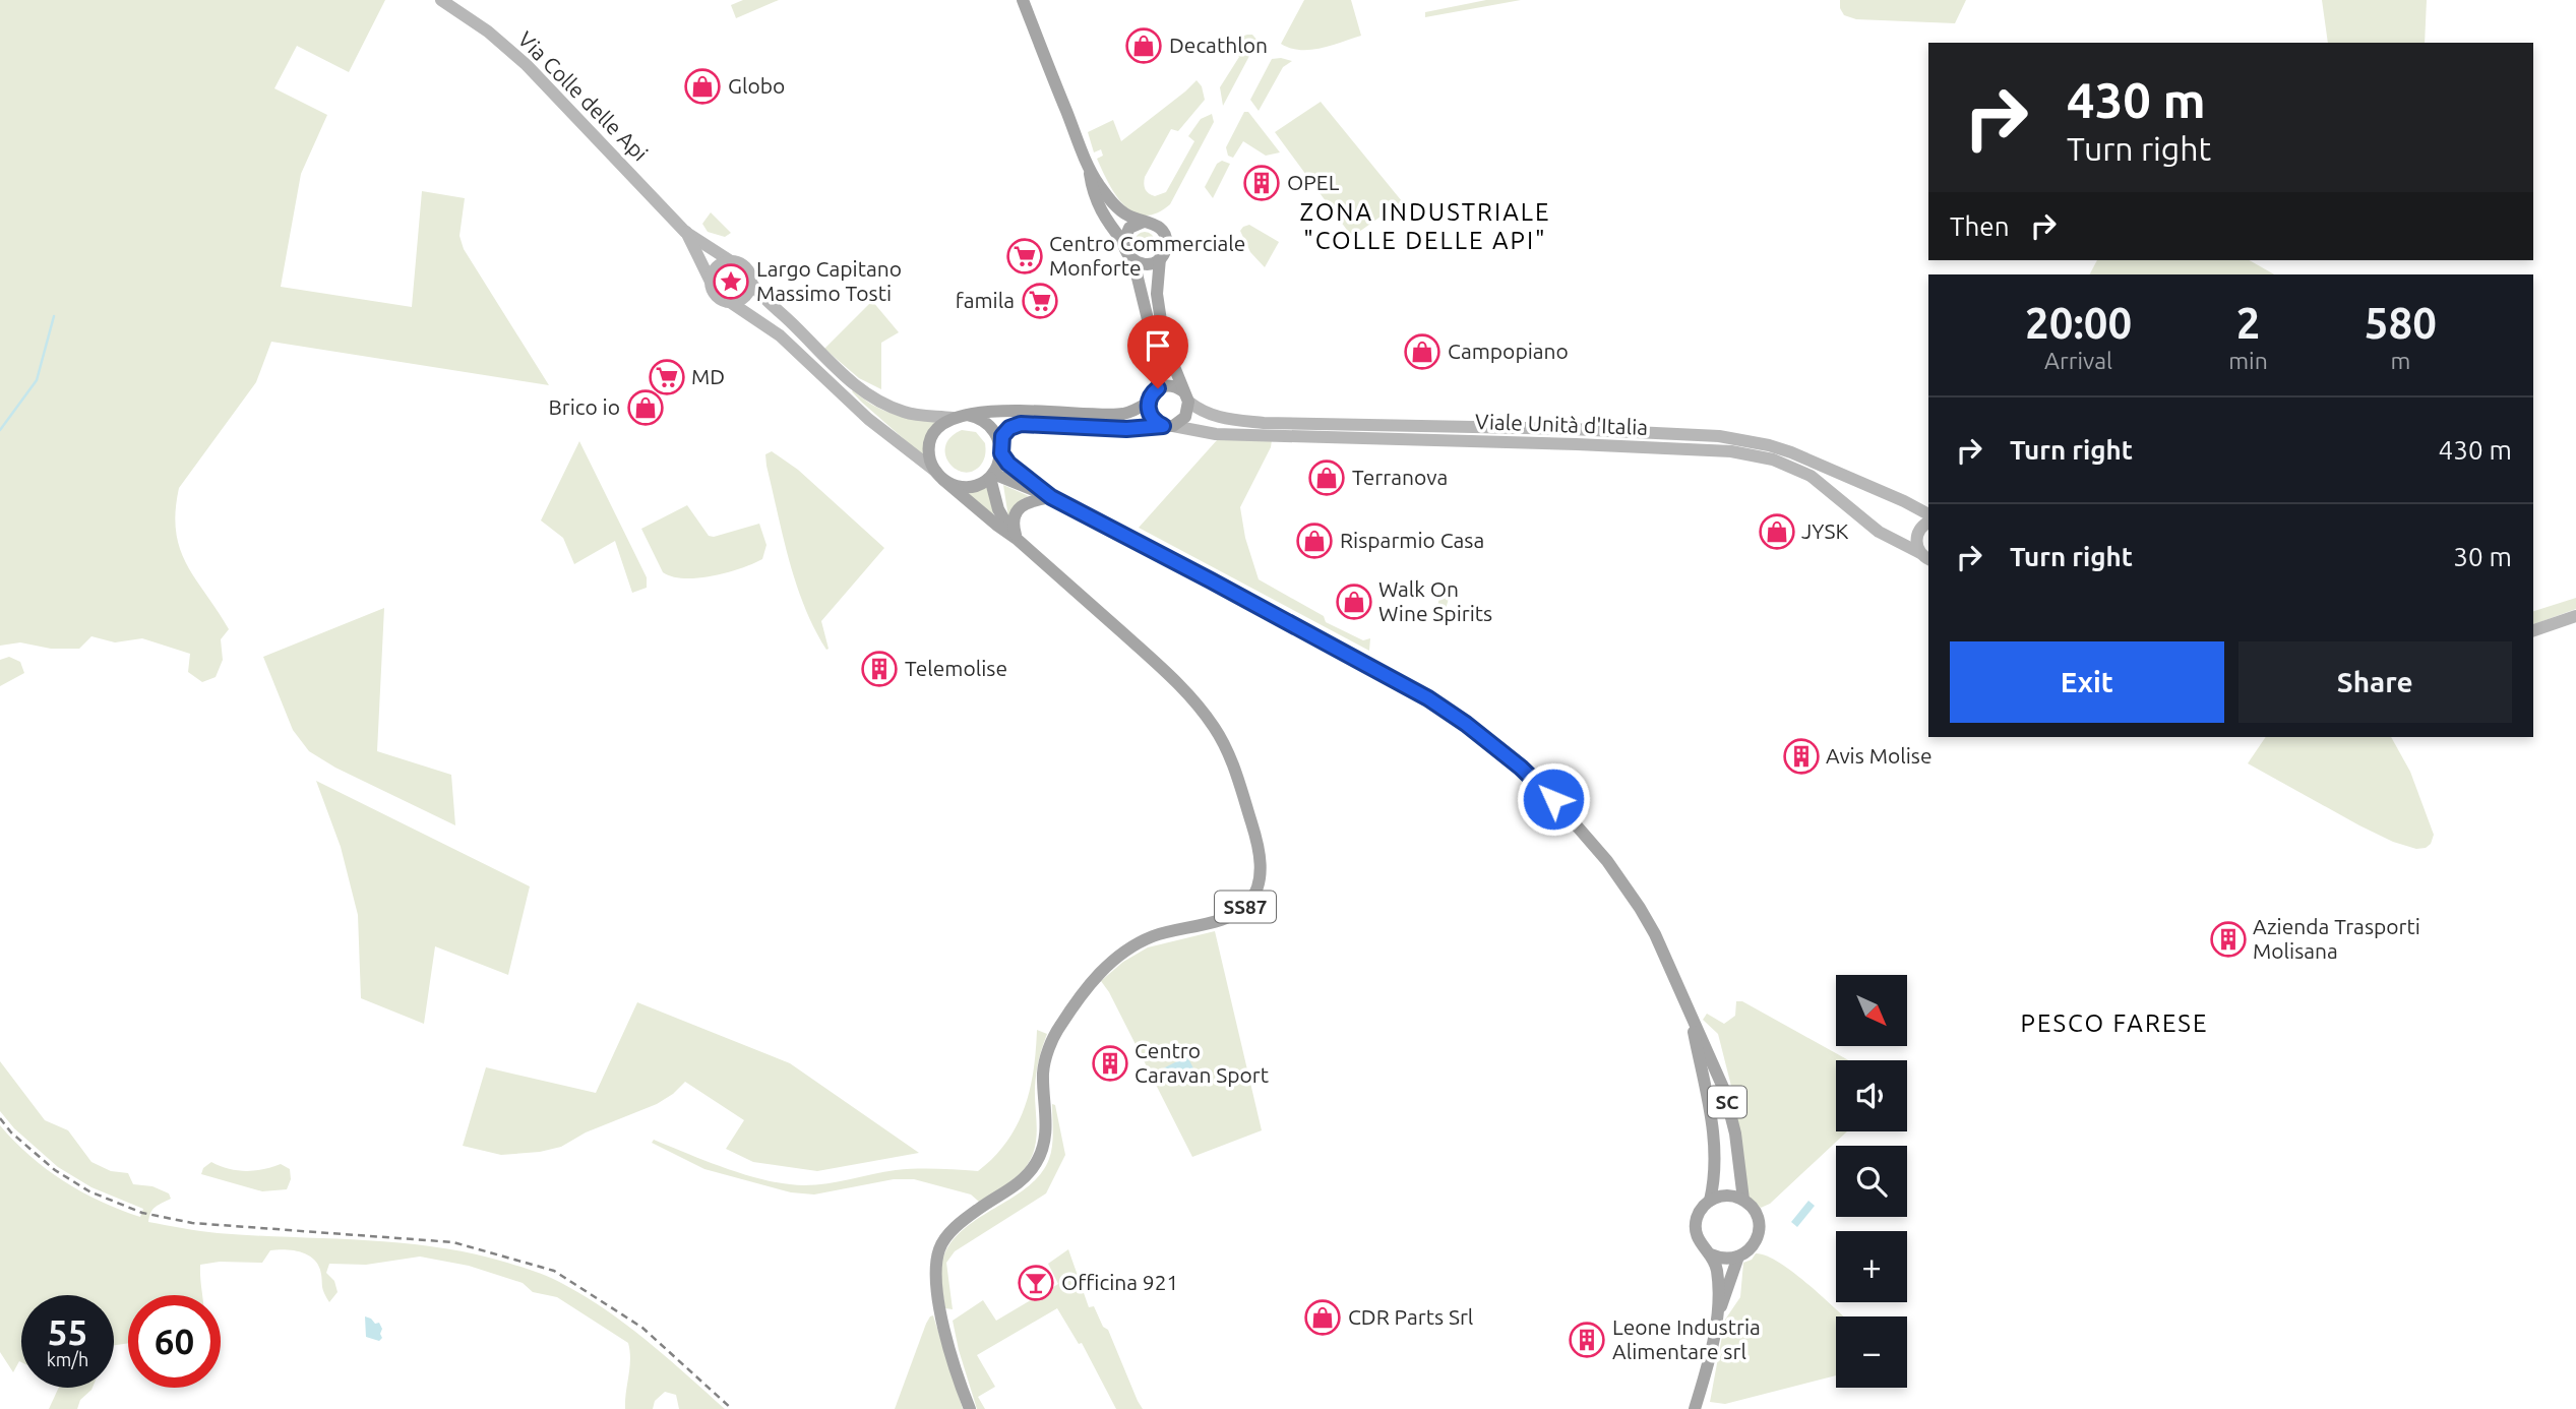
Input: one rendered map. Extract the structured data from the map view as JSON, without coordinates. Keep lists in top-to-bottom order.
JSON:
{
  "streets": {
    "main road": ["SS87", "SC"],
    "street": ["Via Colle delle Api", "Viale Unità d'Italia"]
  },
  "crossings": [
    ["Via Colle delle Api", "SS87"],
    ["SS87", "SC"]
  ],
  "districts": ["ZONA INDUSTRIALE \"COLLE DELLE API\"", "PESCO FARESE"],
  "places": {
    "shop": [
      "Decathlon",
      "Globo",
      "Campopiano",
      "Brico io",
      "Terranova",
      "JYSK",
      "Risparmio Casa",
      "Walk On Wine Spirits",
      "CDR Parts Srl"
    ],
    "building": [
      "OPEL",
      "Telemolise",
      "Avis Molise",
      "Azienda Trasporti Molisana",
      "Centro Caravan Sport",
      "Leone Industria Alimentare srl"
    ],
    "supermarket": ["Centro Commerciale Monforte", "famila", "MD"],
    "place": ["Largo Capitano Massimo Tosti"],
    "bar": ["Officina 921"]
  },
  "north": "bottom right",
  "page": {
    "turn": ["430 m", "Turn right"],
    "then": "Then",
    "eta": [
      "20:00",
      "Arrival",
      "2",
      "min",
      "580",
      "m"
    ],
    "list": [
      {
        "name": "Turn right",
        "value": "430 m"
      },
      {
        "name": "Turn right",
        "value": "30 m"
      }
    ],
    "buttons": ["Exit", "Share"],
    "map_buttons": ["+", "−"],
    "speed": "55 km/h",
    "limit": "60"
  }
}
